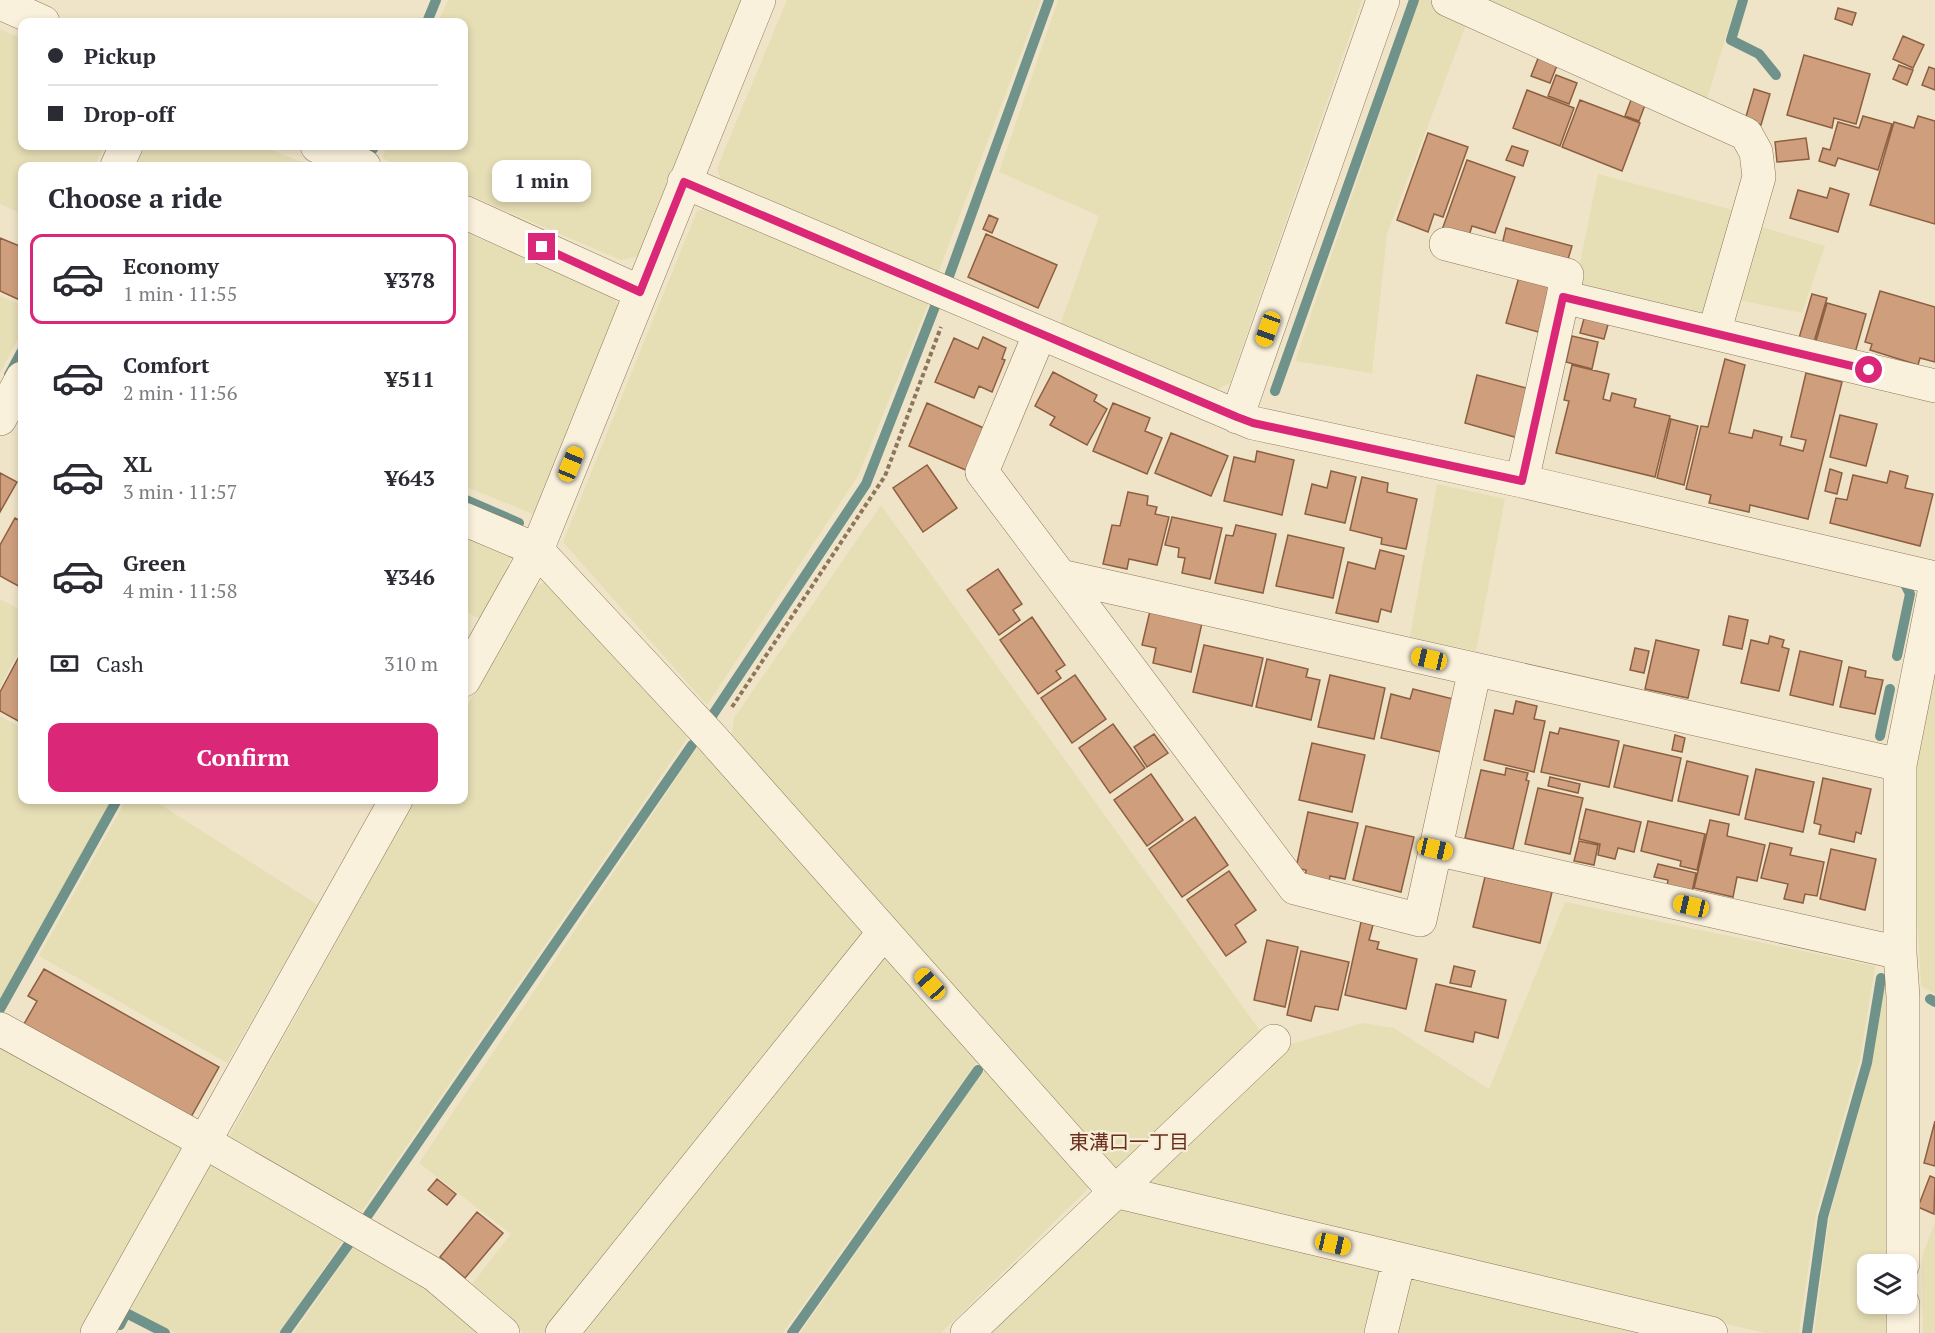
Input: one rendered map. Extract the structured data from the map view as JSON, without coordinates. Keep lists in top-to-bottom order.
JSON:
{
  "districts": ["東溝口一丁目"],
  "page": {
    "banner": ["Pickup", "Drop-off"],
    "bubble": "1 min",
    "heading": "Choose a ride",
    "list": [
      {
        "name": "Economy",
        "note": "1 min · 11:55",
        "value": "¥378"
      },
      {
        "name": "Comfort",
        "note": "2 min · 11:56",
        "value": "¥511"
      },
      {
        "name": "XL",
        "note": "3 min · 11:57",
        "value": "¥643"
      },
      {
        "name": "Green",
        "note": "4 min · 11:58",
        "value": "¥346"
      }
    ],
    "pay": ["Cash", "310 m"],
    "buttons": "Confirm"
  }
}
